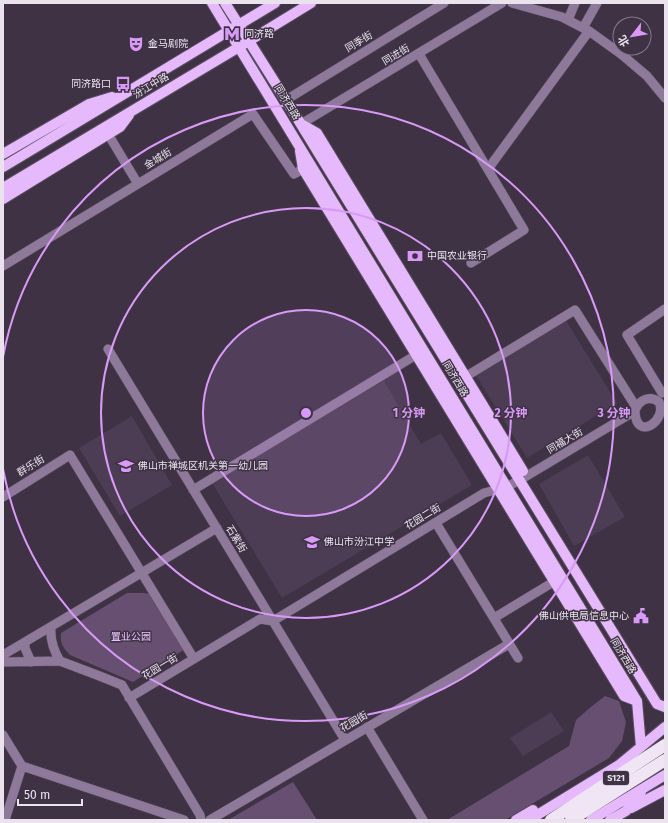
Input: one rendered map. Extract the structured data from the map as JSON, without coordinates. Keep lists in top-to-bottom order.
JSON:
{
  "streets": {
    "highway": ["S121"],
    "main road": ["汾江中路", "同济西路"],
    "street": [
      "同季街",
      "同进街",
      "金城街",
      "同福大街",
      "群乐街",
      "花园二街",
      "石紫街",
      "花园一街",
      "花园街"
    ]
  },
  "crossings": [
    ["同季街", "同济西路"],
    ["同进街", "同济西路"],
    ["汾江中路", "同济西路"],
    ["同济西路", "同福大街"],
    ["同济西路", "花园二街"],
    ["同福大街", "花园二街"],
    ["花园二街", "石紫街"],
    ["花园二街", "花园一街"],
    ["石紫街", "花园一街"],
    ["石紫街", "花园街"]
  ],
  "parks": ["置业公园"],
  "places": {
    "metro station": ["同济路"],
    "theatre": ["金马剧院"],
    "bus stop": ["同济路口"],
    "bank": ["中国农业银行"],
    "school or university": ["佛山市禅城区机关第一幼儿园", "佛山市汾江中学"],
    "public building": ["佛山供电局信息中心"]
  },
  "scale_bar": "50 m",
  "north": "bottom left",
  "rings": ["1 分钟", "2 分钟", "3 分钟"]
}
